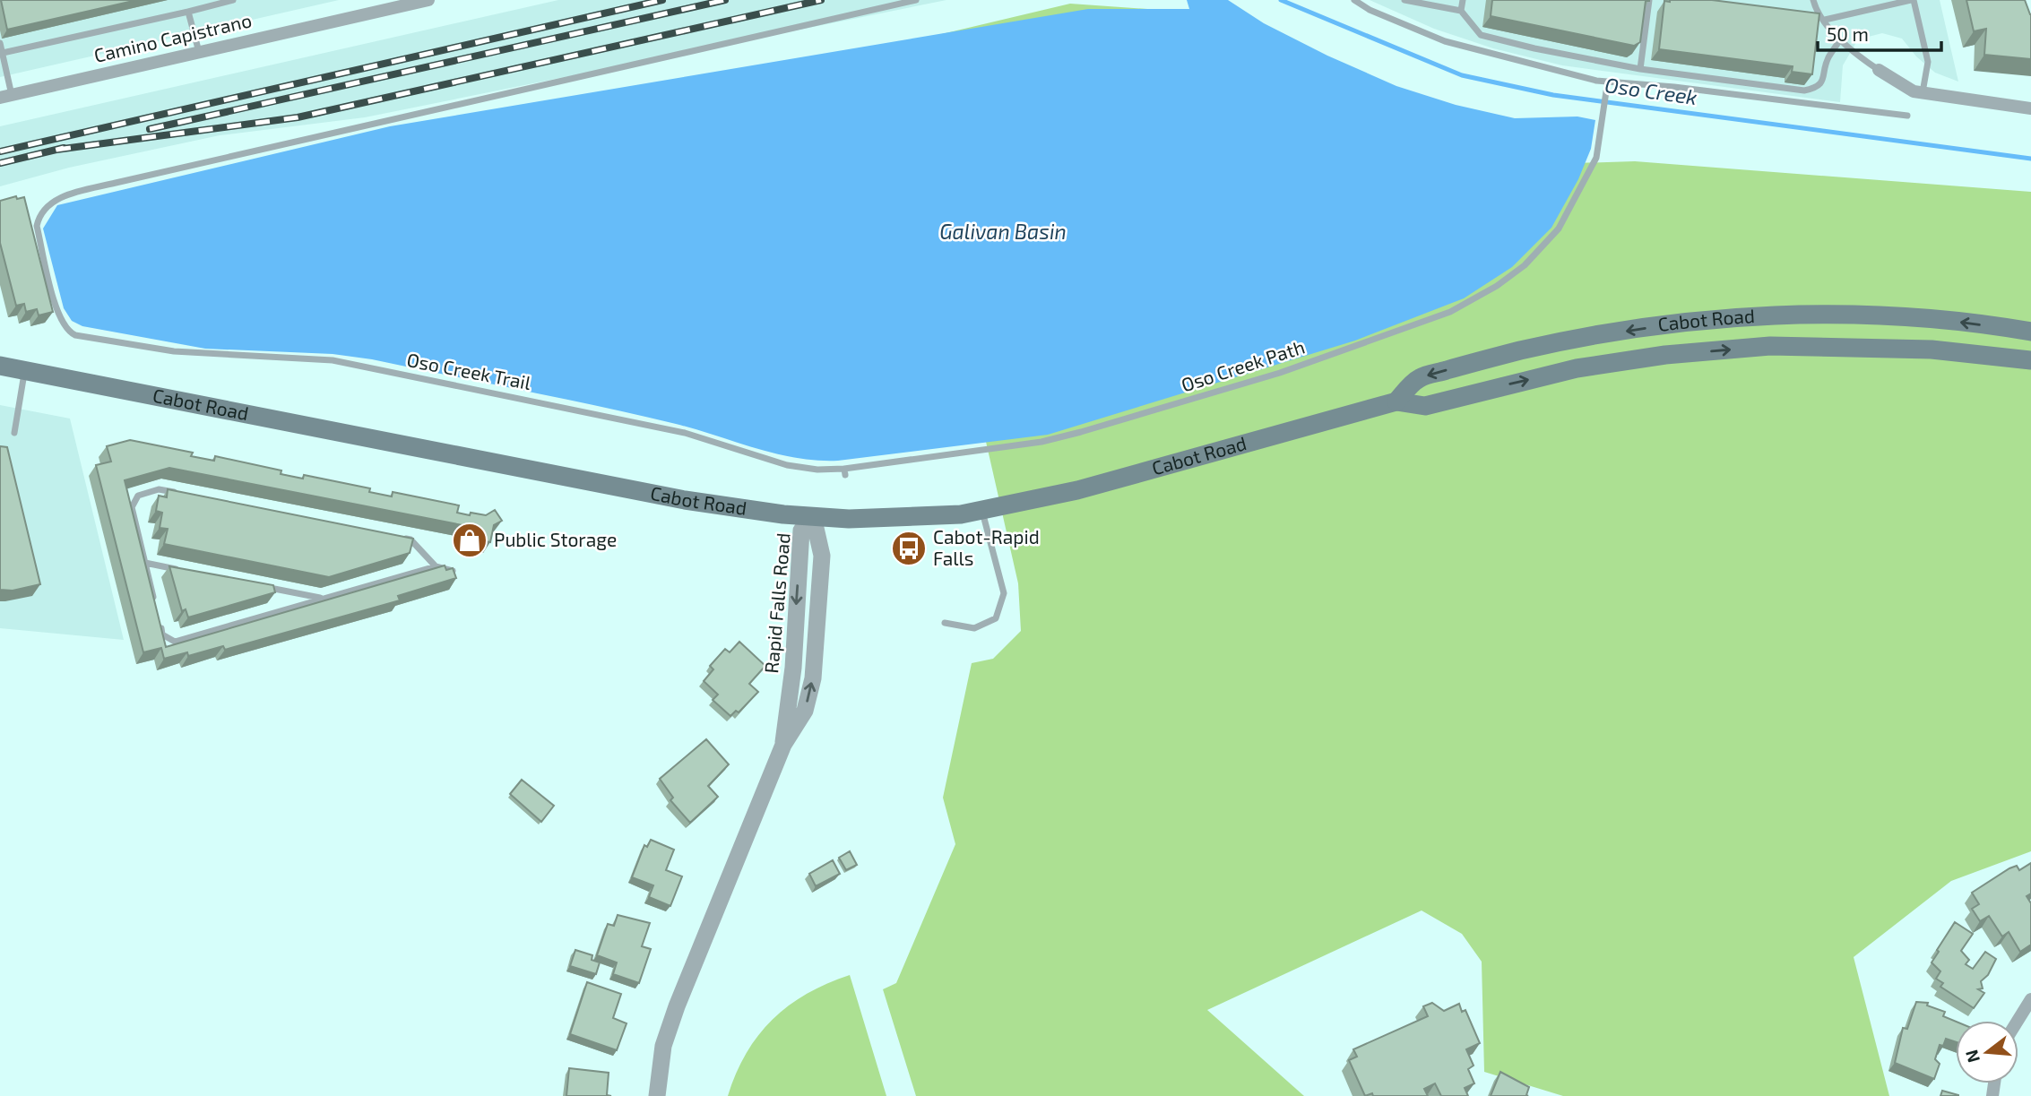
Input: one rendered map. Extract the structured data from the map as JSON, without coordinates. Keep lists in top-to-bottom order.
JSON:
{
  "streets": {
    "main road": ["Cabot Road"],
    "street": ["Camino Capistrano", "Rapid Falls Road"],
    "lane": ["Oso Creek Path", "Oso Creek Trail"]
  },
  "crossings": [
    ["Cabot Road", "Rapid Falls Road"],
    ["Oso Creek Path", "Oso Creek Trail"]
  ],
  "water": ["Oso Creek", "Galivan Basin"],
  "places": {
    "shop": ["Public Storage"],
    "bus stop": ["Cabot-Rapid Falls"]
  },
  "scale_bar": "50 m",
  "north": "left"
}
